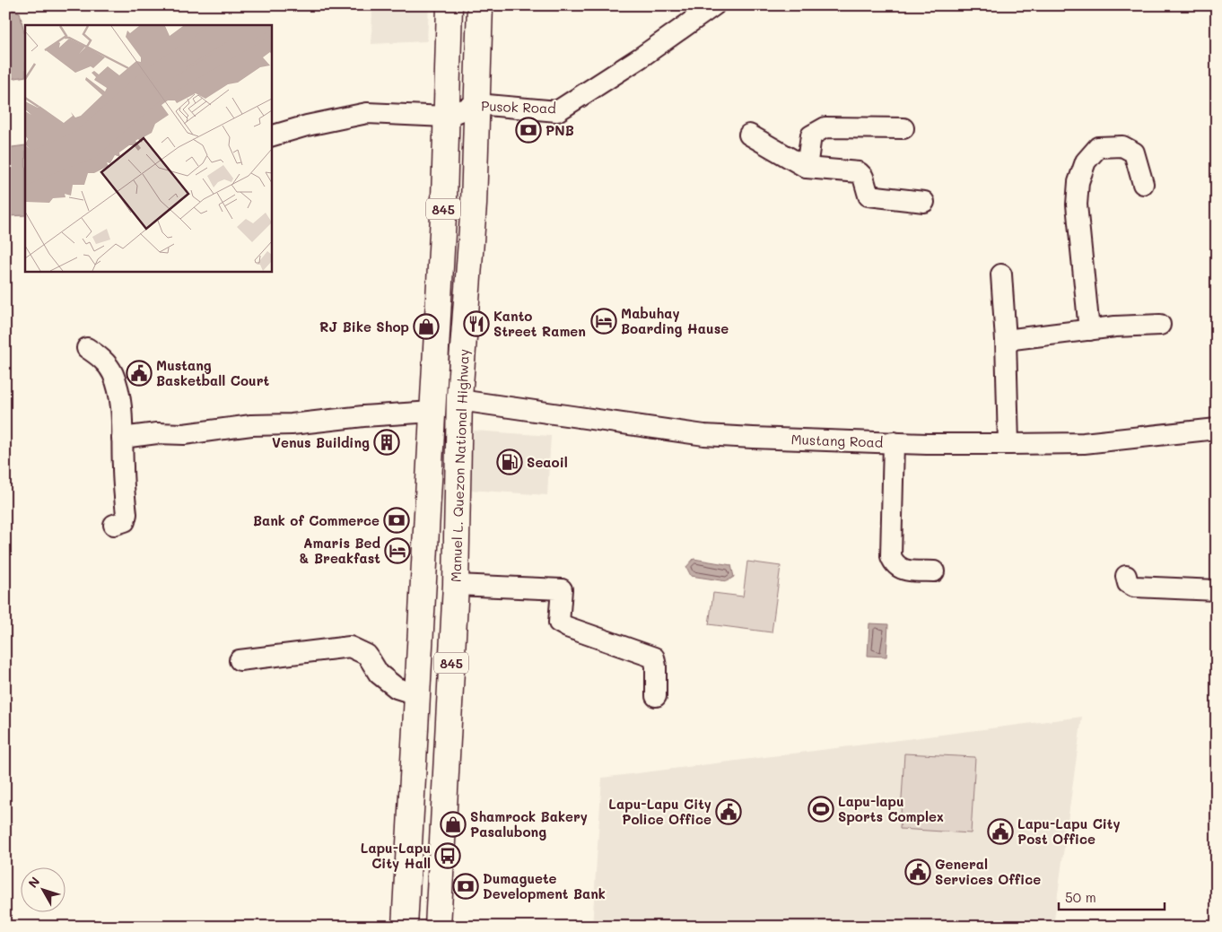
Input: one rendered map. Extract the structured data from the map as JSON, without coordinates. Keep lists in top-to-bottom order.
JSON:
{
  "streets": {
    "main road": ["845", "Manuel L. Quezon National Highway"],
    "street": ["Pusok Road", "Mustang Road"]
  },
  "crossings": [
    ["Pusok Road", "Manuel L. Quezon National Highway"],
    ["Mustang Road", "Manuel L. Quezon National Highway"]
  ],
  "places": {
    "bank": ["PNB", "Bank of Commerce", "Dumaguete Development Bank"],
    "hotel": ["Mabuhay Boarding Hause", "Amaris Bed & Breakfast"],
    "restaurant": ["Kanto Street Ramen"],
    "shop": ["RJ Bike Shop", "Shamrock Bakery Pasalubong"],
    "public building": [
      "Mustang Basketball Court",
      "Lapu-Lapu City Police Office",
      "Lapu-Lapu City Post Office",
      "General Services Office"
    ],
    "building": ["Venus Building"],
    "fuel station": ["Seaoil"],
    "sports": ["Lapu-lapu Sports Complex"],
    "bus stop": ["Lapu-Lapu City Hall"]
  },
  "scale_bar": "50 m",
  "north": "top left"
}
